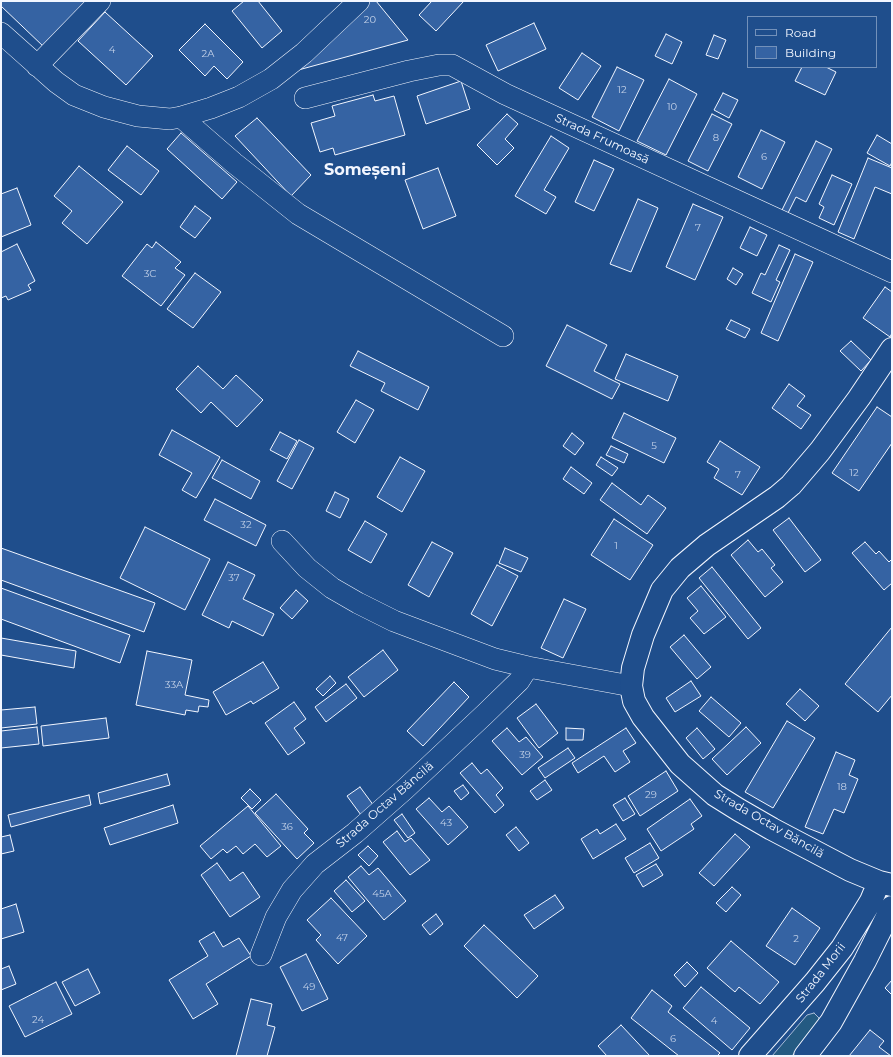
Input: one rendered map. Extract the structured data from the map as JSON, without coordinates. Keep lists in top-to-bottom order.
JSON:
{
  "streets": {
    "street": ["Strada Frumoasă", "Strada Octav Băncilă", "Strada Morii"]
  },
  "crossings": [
    ["Strada Octav Băncilă", "Strada Morii"]
  ],
  "districts": ["Someșeni"],
  "house_numbers": [
    "20",
    "4",
    "2A",
    "12",
    "10",
    "8",
    "6",
    "7",
    "3C",
    "5",
    "12",
    "7",
    "32",
    "1",
    "37",
    "33A",
    "39",
    "18",
    "29",
    "43",
    "36",
    "45A",
    "47",
    "2",
    "49",
    "24",
    "4",
    "6"
  ],
  "legend": ["Road", "Building"]
}
